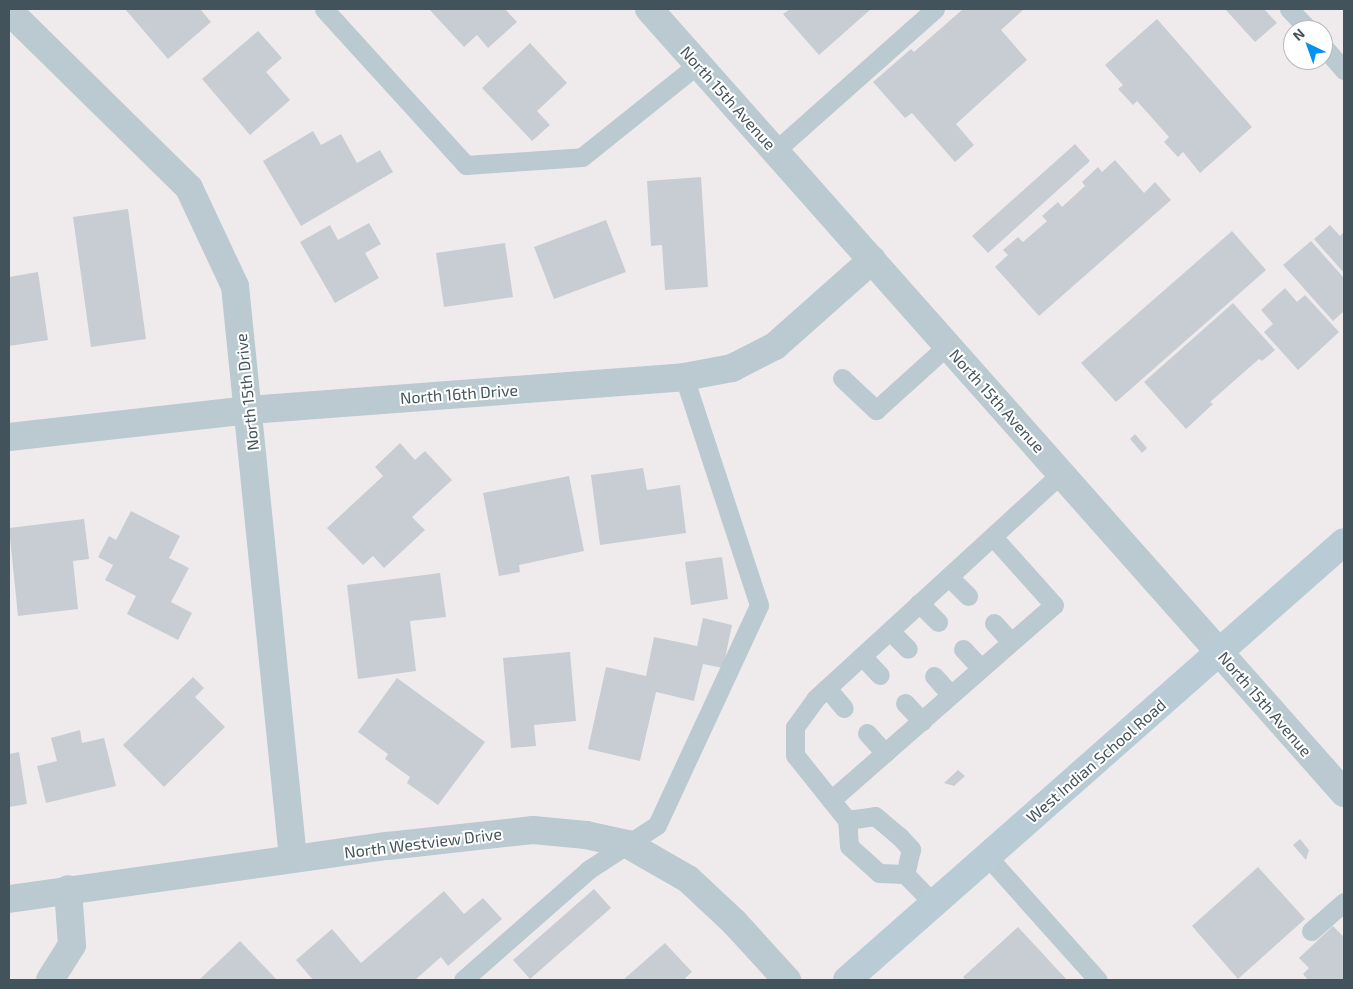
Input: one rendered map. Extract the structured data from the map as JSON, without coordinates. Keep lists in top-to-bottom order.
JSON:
{
  "streets": {
    "main road": ["West Indian School Road"],
    "street": [
      "North 15th Avenue",
      "North 15th Drive",
      "North 16th Drive",
      "North Westview Drive"
    ]
  },
  "crossings": [
    ["North 15th Avenue", "North 16th Drive"],
    ["North 15th Avenue", "West Indian School Road"],
    ["North 15th Drive", "North 16th Drive"],
    ["North 15th Drive", "North Westview Drive"]
  ],
  "north": "top left"
}
